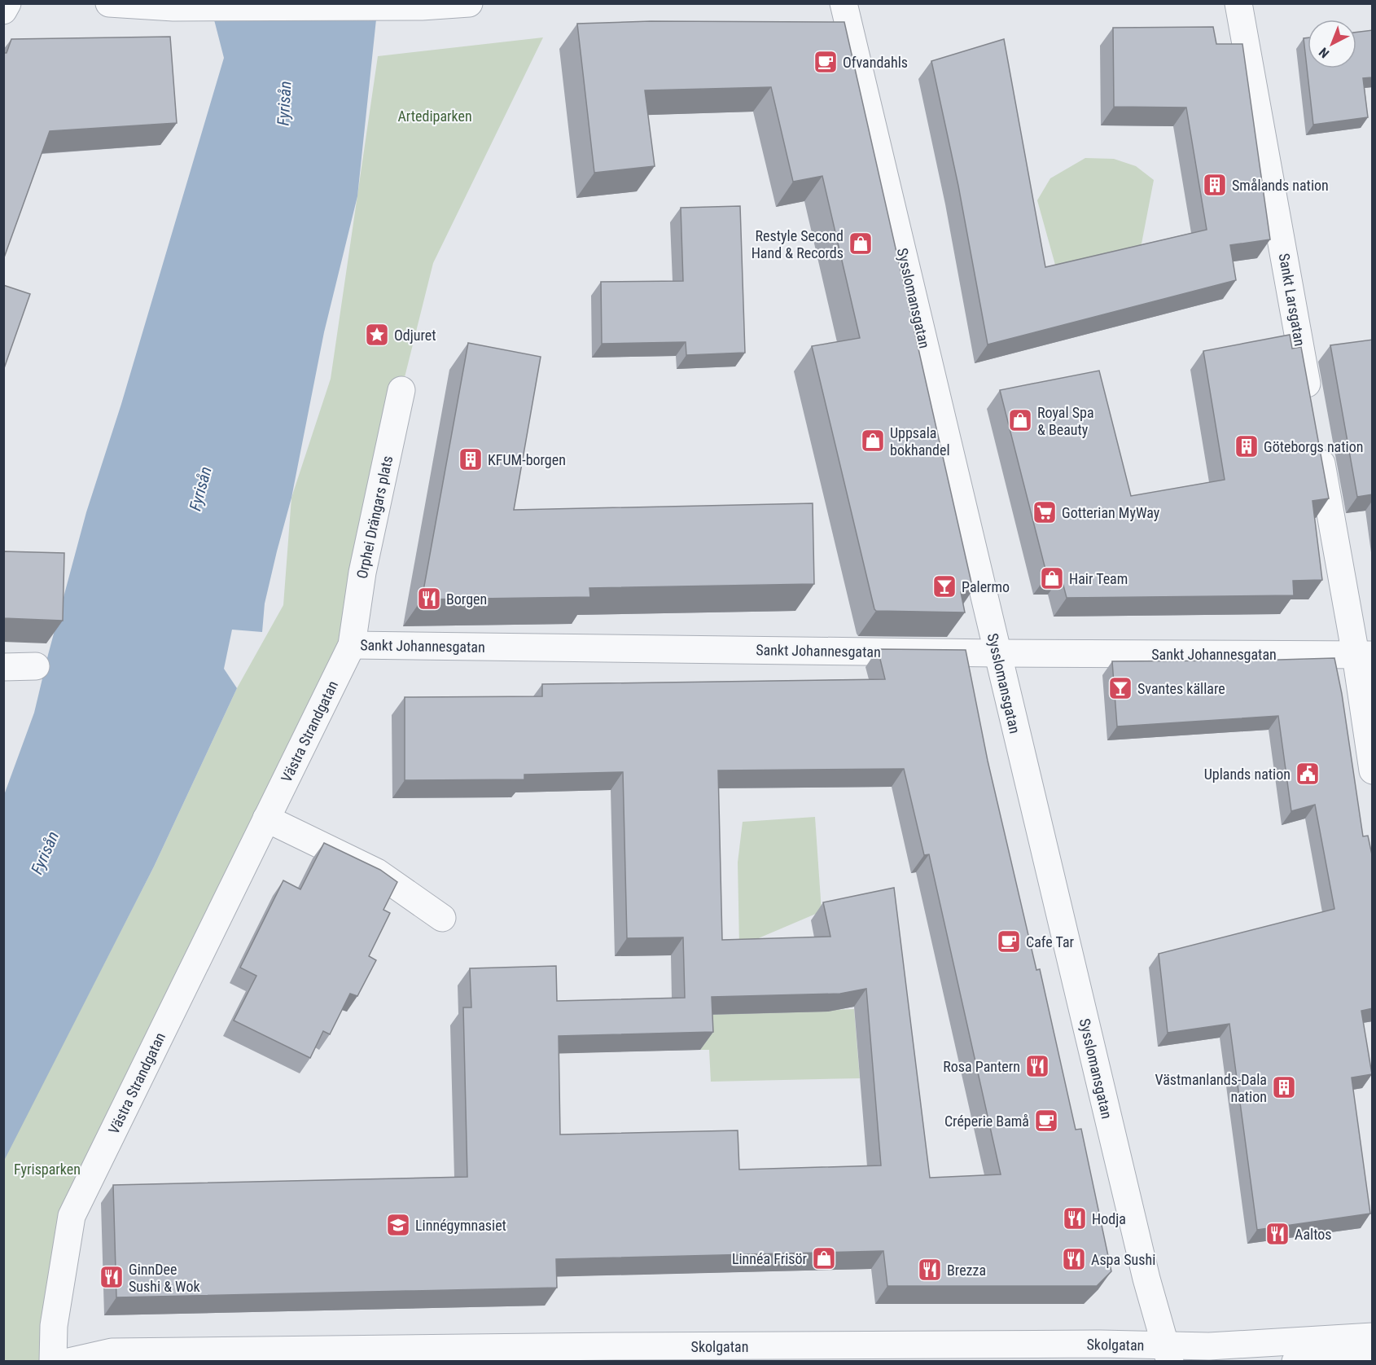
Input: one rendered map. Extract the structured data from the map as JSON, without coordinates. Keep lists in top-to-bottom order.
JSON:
{
  "streets": {
    "street": [
      "Sysslomansgatan",
      "Sankt Larsgatan",
      "Orphei Drängars plats",
      "Sankt Johannesgatan",
      "Västra Strandgatan",
      "Skolgatan"
    ]
  },
  "crossings": [
    ["Sysslomansgatan", "Sankt Johannesgatan"],
    ["Sysslomansgatan", "Skolgatan"],
    ["Orphei Drängars plats", "Sankt Johannesgatan"],
    ["Orphei Drängars plats", "Västra Strandgatan"],
    ["Sankt Johannesgatan", "Västra Strandgatan"]
  ],
  "water": ["Fyrisån"],
  "parks": ["Artediparken", "Fyrisparken"],
  "places": {
    "cafe": ["Ofvandahls", "Cafe Tar", "Créperie Bamå"],
    "building": [
      "Smålands nation",
      "Göteborgs nation",
      "KFUM-borgen",
      "Västmanlands-Dala nation"
    ],
    "shop": [
      "Restyle Second Hand & Records",
      "Royal Spa & Beauty",
      "Uppsala bokhandel",
      "Hair Team",
      "Linnéa Frisör"
    ],
    "place": ["Odjuret"],
    "supermarket": ["Gotterian MyWay"],
    "bar": ["Palermo", "Svantes källare"],
    "restaurant": [
      "Borgen",
      "Rosa Pantern",
      "Hodja",
      "Aaltos",
      "Aspa Sushi",
      "Brezza",
      "GinnDee Sushi & Wok"
    ],
    "public building": ["Uplands nation"],
    "school or university": ["Linnégymnasiet"]
  },
  "north": "bottom left"
}
